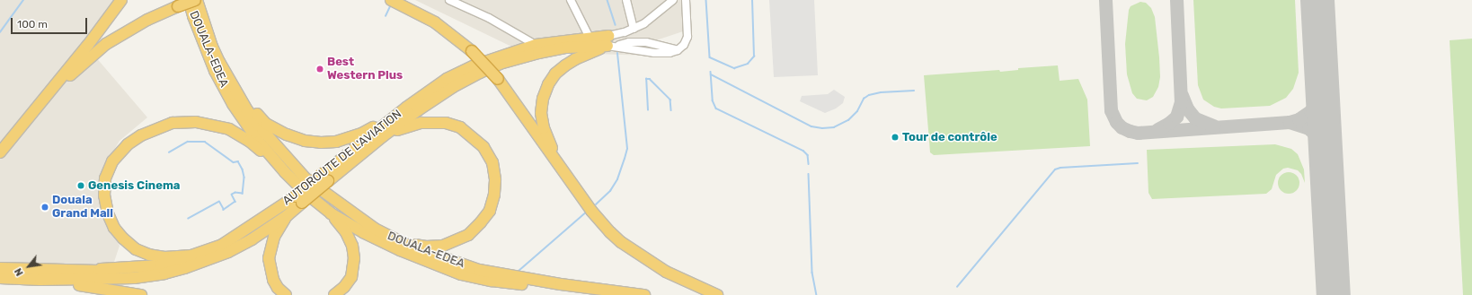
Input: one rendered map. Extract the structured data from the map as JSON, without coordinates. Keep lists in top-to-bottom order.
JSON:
{
  "streets": {
    "highway": ["DOUALA-EDEA", "AUTOROUTE DE L'AVIATION"]
  },
  "places": [
    "Best Western Plus",
    "Tour de contrôle",
    "Genesis Cinema",
    "Douala Grand Mall"
  ],
  "scale_bar": "100 m",
  "north": "bottom left"
}
